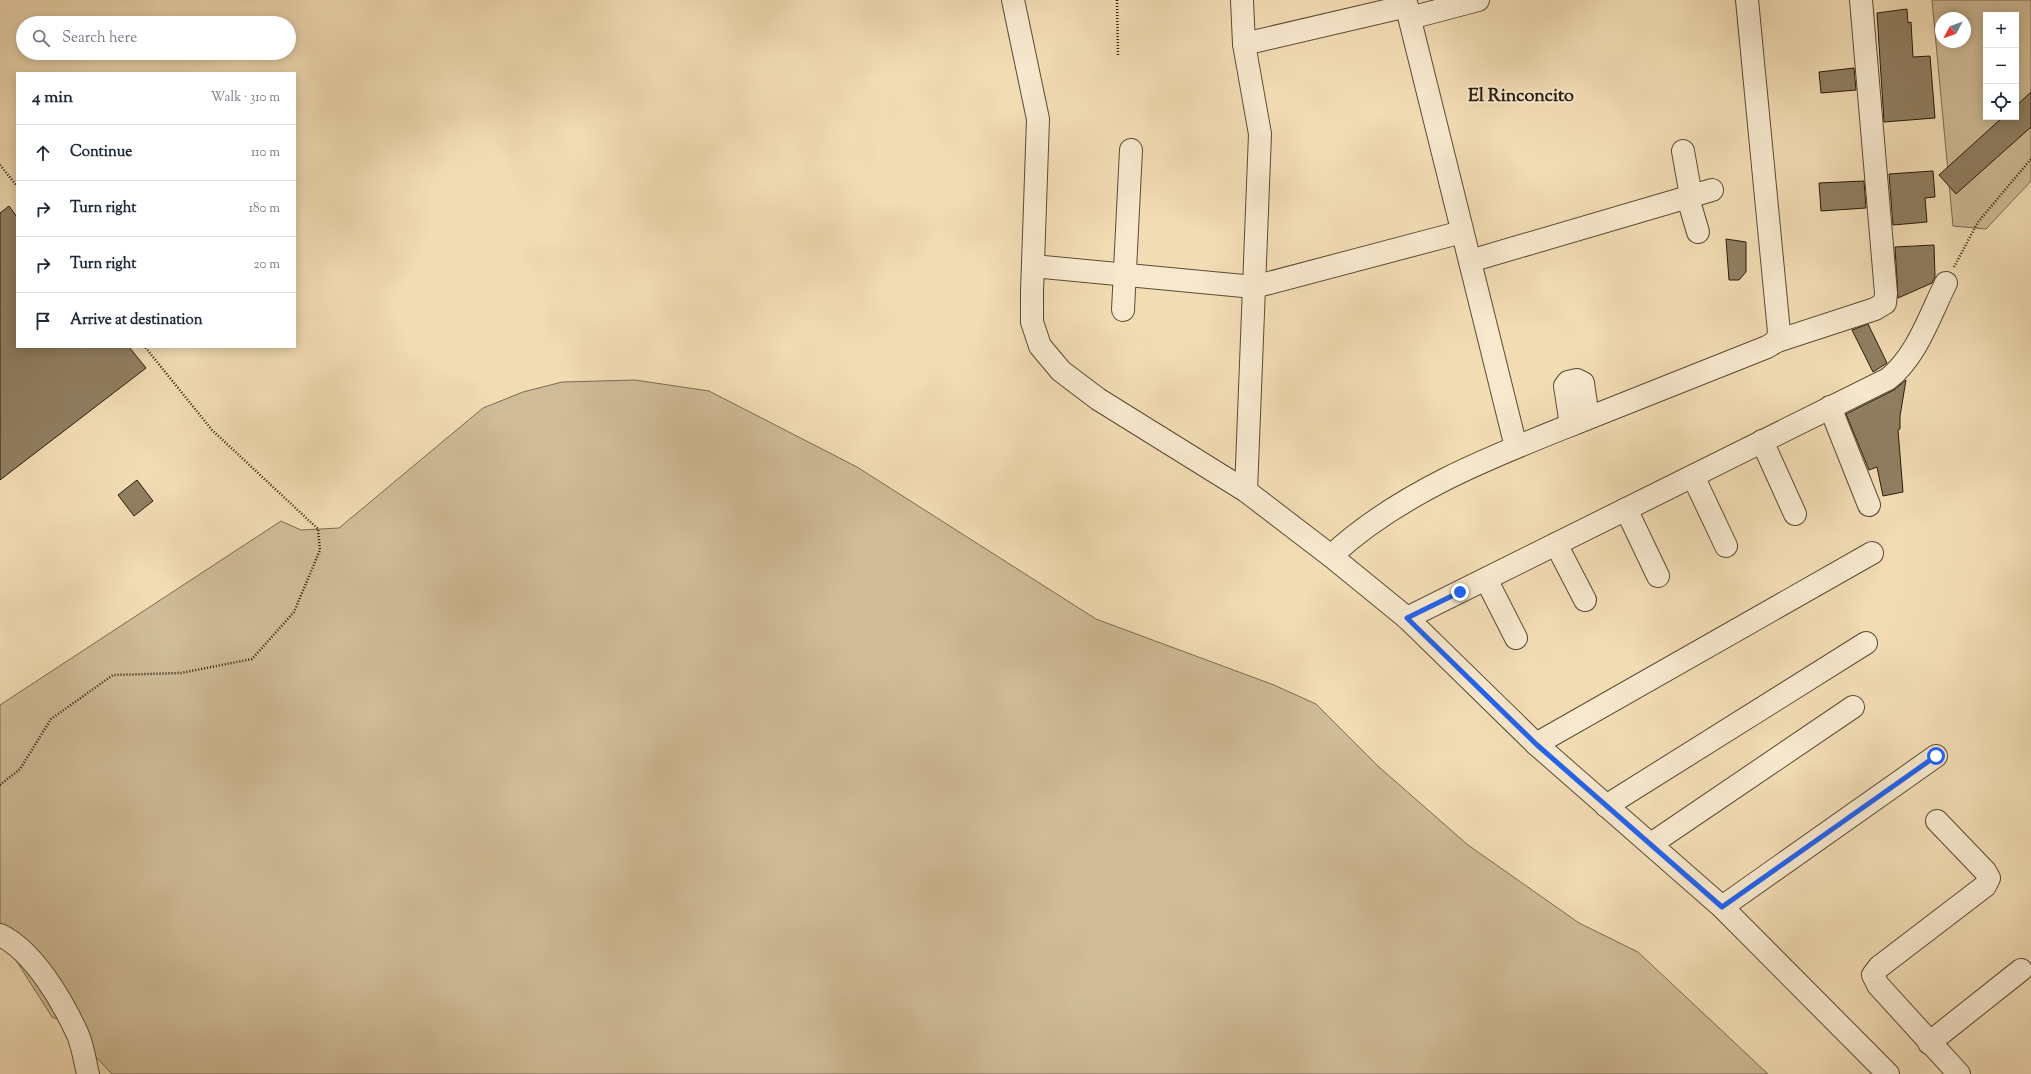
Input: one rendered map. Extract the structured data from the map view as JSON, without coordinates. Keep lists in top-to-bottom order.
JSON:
{
  "districts": ["El Rinconcito"],
  "north": "bottom left",
  "page": {
    "map_buttons": ["+", "−"],
    "search": "Search here",
    "heading": ["4 min", "Walk · 310 m"],
    "list": [
      ["Continue", "110 m"],
      ["Turn right", "180 m"],
      ["Turn right", "20 m"],
      "Arrive at destination"
    ]
  }
}
